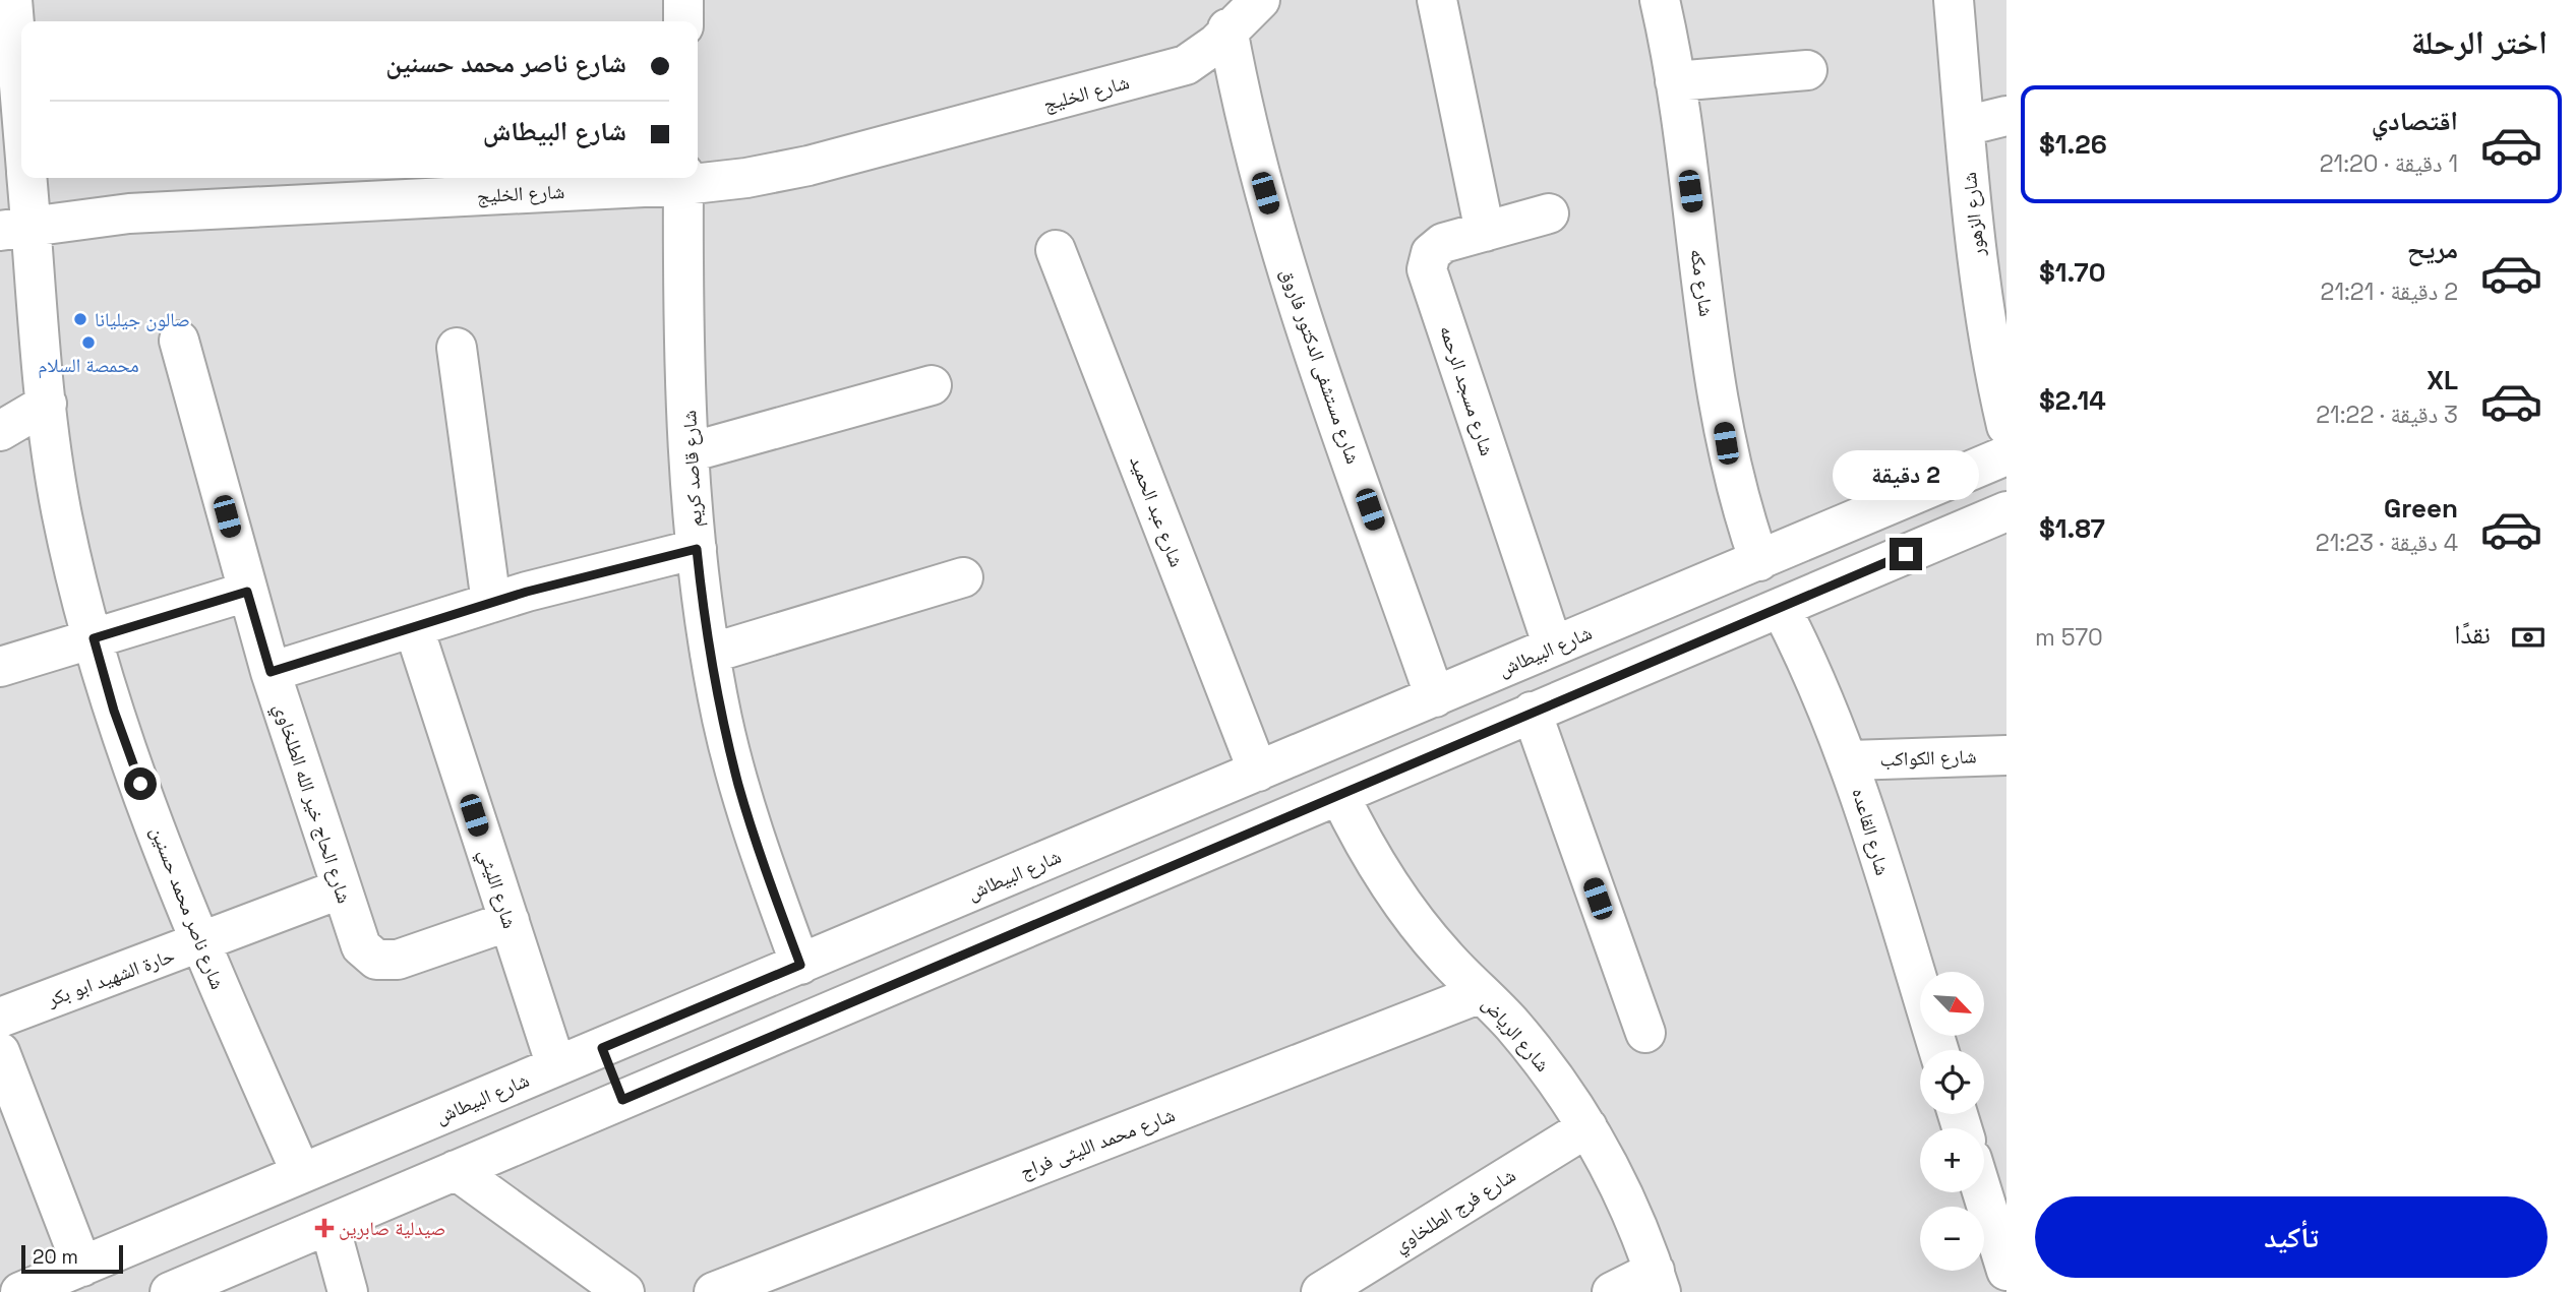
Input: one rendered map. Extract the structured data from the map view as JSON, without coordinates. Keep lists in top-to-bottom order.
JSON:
{
  "streets": {
    "street": [
      "شارع الخليج",
      "شارع الزهور",
      "شارع مكه",
      "شارع مستشفى الدكتور فاروق",
      "شارع مسجد الرحمه",
      "شارع قاصد كريم",
      "شارع عبد الحميد",
      "شارع البيطاش",
      "شارع الكواكب",
      "شارع الحاج خير الله الطلخاوي",
      "شارع القاعده",
      "شارع الليثي",
      "شارع ناصر محمد حسنين",
      "حارة الشهيد ابو بكر",
      "شارع الرياض",
      "شارع محمد الليثى فراج",
      "شارع فرج الطلخاوي"
    ]
  },
  "crossings": [
    ["شارع الخليج", "شارع مستشفى الدكتور فاروق"],
    ["شارع الخليج", "شارع قاصد كريم"],
    ["شارع الخليج", "شارع ناصر محمد حسنين"],
    ["شارع مكه", "شارع البيطاش"],
    ["شارع مستشفى الدكتور فاروق", "شارع البيطاش"],
    ["شارع مسجد الرحمه", "شارع البيطاش"],
    ["شارع قاصد كريم", "شارع البيطاش"],
    ["شارع عبد الحميد", "شارع البيطاش"],
    ["شارع البيطاش", "شارع الليثي"],
    ["شارع البيطاش", "شارع ناصر محمد حسنين"],
    ["شارع الكواكب", "شارع القاعده"],
    ["شارع الحاج خير الله الطلخاوي", "شارع الليثي"],
    ["شارع الحاج خير الله الطلخاوي", "حارة الشهيد ابو بكر"],
    ["شارع ناصر محمد حسنين", "حارة الشهيد ابو بكر"],
    ["شارع الرياض", "شارع محمد الليثى فراج"],
    ["شارع الرياض", "شارع فرج الطلخاوي"]
  ],
  "places": {
    "other": ["صالون جيليانا", "محمصة السلام"],
    "health": ["صيدلية صابرين"]
  },
  "scale_bar": "20 m",
  "north": "bottom right",
  "page": {
    "heading": "اختر الرحلة",
    "banner": ["شارع ناصر محمد حسنين", "شارع البيطاش"],
    "list": [
      {
        "name": "اقتصادي",
        "note": "1 دقيقة · 21:20",
        "value": "$1.26"
      },
      {
        "name": "مريح",
        "note": "2 دقيقة · 21:21",
        "value": "$1.70"
      },
      {
        "name": "XL",
        "note": "3 دقيقة · 21:22",
        "value": "$2.14"
      },
      {
        "name": "Green",
        "note": "4 دقيقة · 21:23",
        "value": "$1.87"
      }
    ],
    "bubble": "2 دقيقة",
    "pay": ["نقدًا", "570 m"],
    "map_buttons": ["+", "−"],
    "buttons": "تأكيد",
    "scale": "20 m"
  }
}
